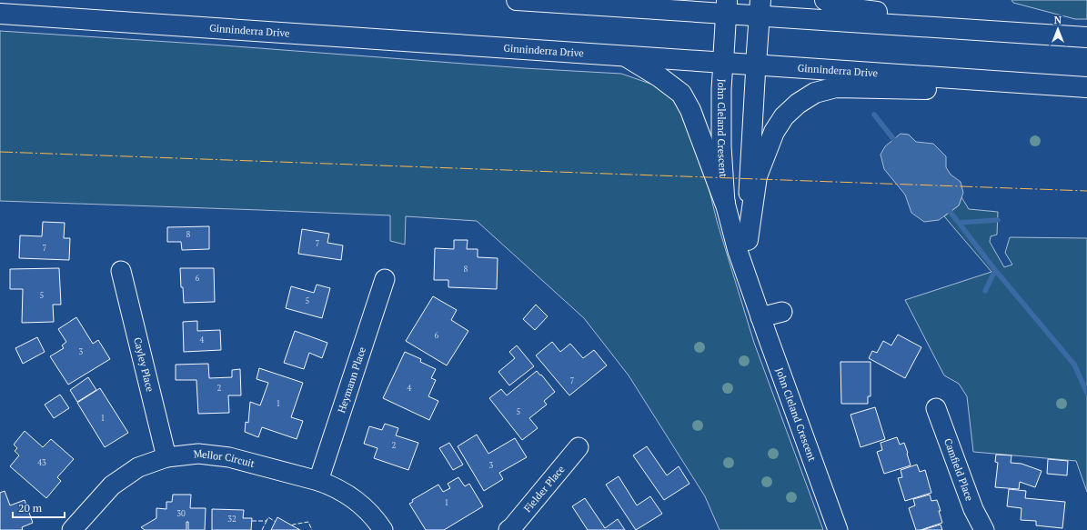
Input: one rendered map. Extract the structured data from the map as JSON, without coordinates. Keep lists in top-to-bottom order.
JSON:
{
  "streets": {
    "main road": ["Ginninderra Drive"],
    "street": [
      "John Cleland Crescent",
      "Cayley Place",
      "Heymann Place",
      "Mellor Circuit",
      "Camfield Place",
      "Fielder Place"
    ]
  },
  "crossings": [
    ["Ginninderra Drive", "John Cleland Crescent"],
    ["Cayley Place", "Mellor Circuit"],
    ["Heymann Place", "Mellor Circuit"]
  ],
  "house_numbers": [
    "8",
    "7",
    "7",
    "8",
    "6",
    "5",
    "5",
    "6",
    "4",
    "3",
    "7",
    "2",
    "4",
    "1",
    "5",
    "1",
    "2",
    "43",
    "3",
    "1",
    "30",
    "32"
  ],
  "scale_bar": "20 m",
  "north": "top"
}
